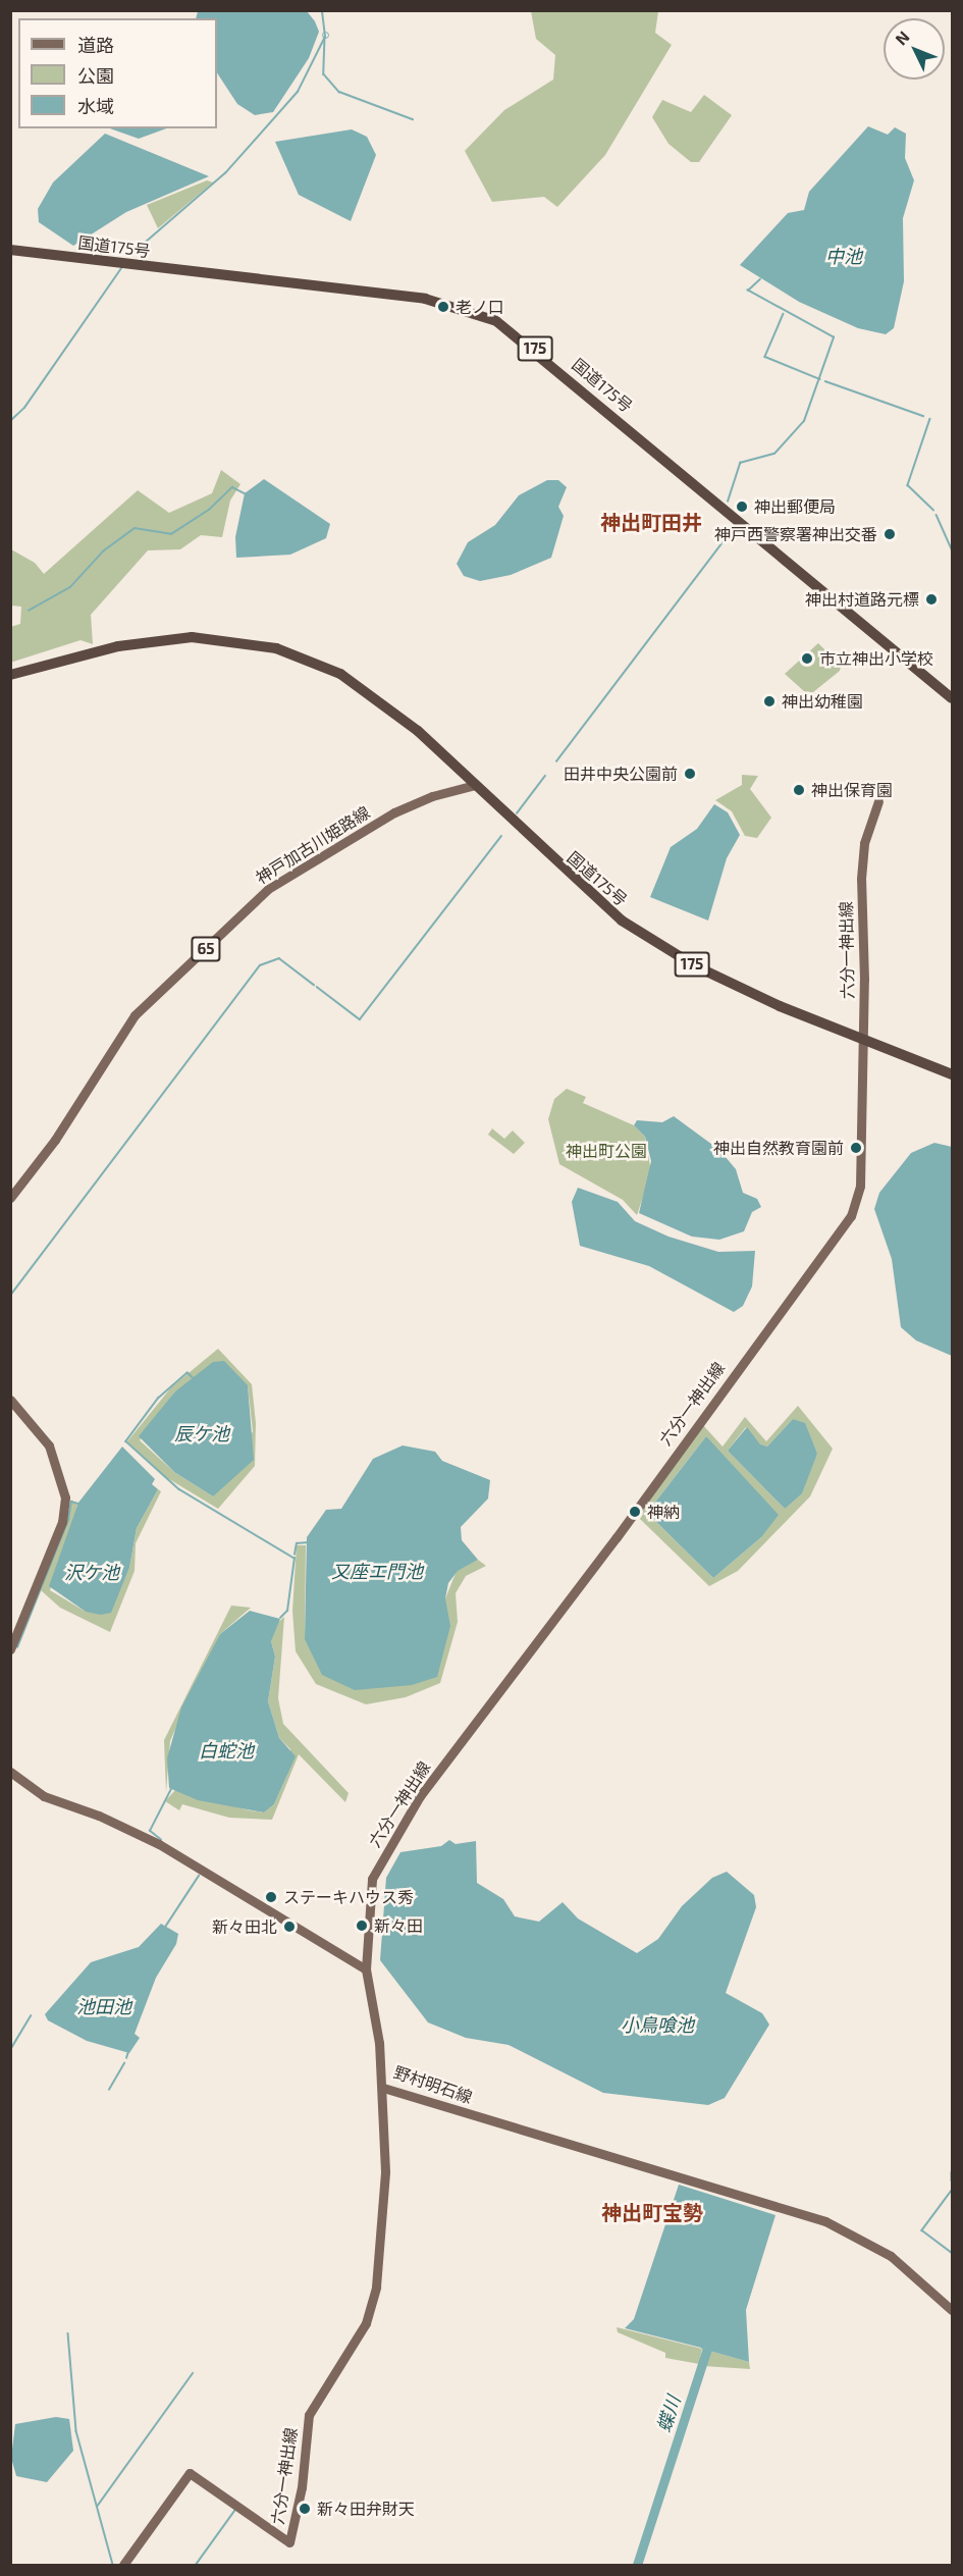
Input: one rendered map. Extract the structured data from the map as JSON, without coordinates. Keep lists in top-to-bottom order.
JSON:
{
  "streets": {
    "highway": ["国道175号", "175"],
    "main road": [
      "神戸加古川姫路線",
      "65",
      "六分一神出線",
      "野村明石線"
    ]
  },
  "crossings": [
    ["国道175号", "神戸加古川姫路線"],
    ["国道175号", "六分一神出線"],
    ["六分一神出線", "野村明石線"]
  ],
  "districts": ["神出町田井", "神出町宝勢"],
  "water": [
    "中池",
    "辰ケ池",
    "又座エ門池",
    "沢ケ池",
    "白蛇池",
    "池田池",
    "小鳥喰池",
    "蝶川"
  ],
  "parks": ["神出町公園"],
  "places": [
    "老ノ口",
    "神出郵便局",
    "神戸西警察署神出交番",
    "神出村道路元標",
    "市立神出小学校",
    "神出幼稚園",
    "田井中央公園前",
    "神出保育園",
    "神出自然教育園前",
    "神納",
    "ステーキハウス秀",
    "新々田",
    "新々田北",
    "新々田弁財天"
  ],
  "legend": ["道路", "公園", "水域"],
  "north": "top left"
}
